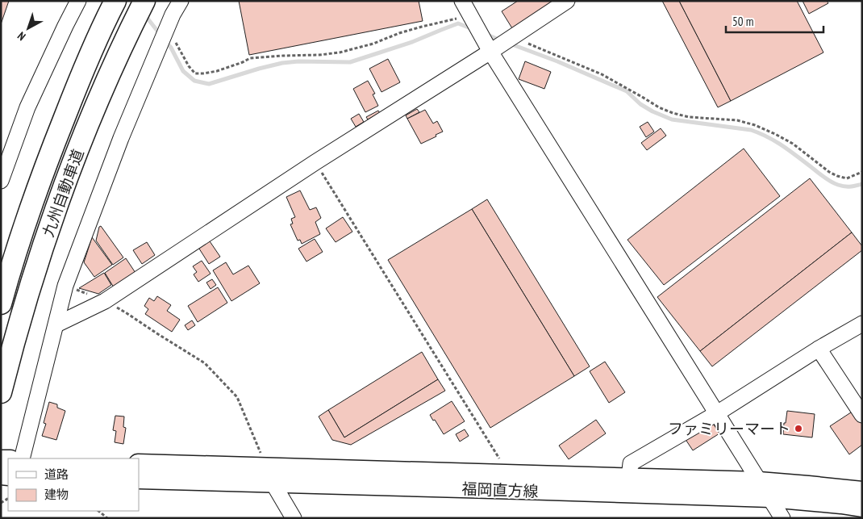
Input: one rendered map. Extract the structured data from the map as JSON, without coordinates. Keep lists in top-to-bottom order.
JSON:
{
  "streets": {
    "highway": ["九州自動車道"],
    "main road": ["福岡直方線"]
  },
  "places": ["ファミリーマート"],
  "legend": ["道路", "建物"],
  "scale_bar": "50 m",
  "north": "bottom left"
}
